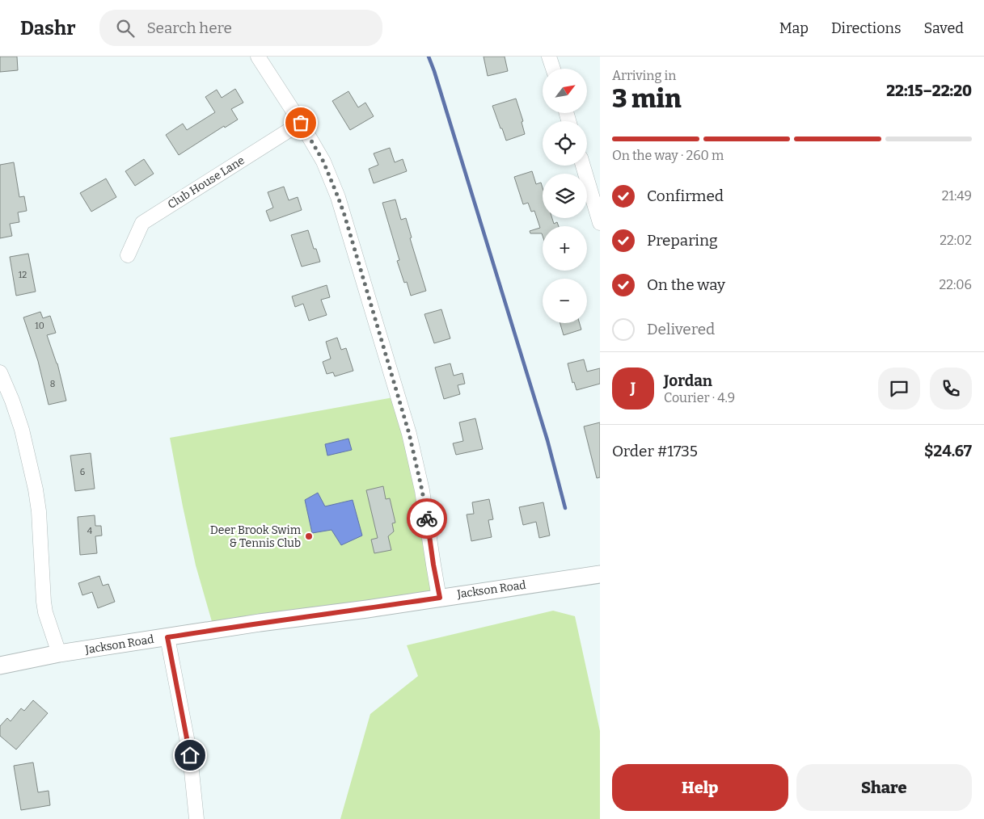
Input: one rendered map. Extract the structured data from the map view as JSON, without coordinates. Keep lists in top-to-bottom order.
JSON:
{
  "streets": {
    "street": ["Club House Lane", "Jackson Road"]
  },
  "places": ["Deer Brook Swim & Tennis Club"],
  "house_numbers": [
    "12",
    "10",
    "8",
    "6",
    "4"
  ],
  "north": "top right",
  "page": {
    "header": "Dashr",
    "search": "Search here",
    "nav": ["Map", "Directions", "Saved"],
    "heading": ["3 min", "Arriving in", "22:15–22:20"],
    "panel": [
      "Jordan",
      "Courier · 4.9",
      "Order #1735",
      "$24.67"
    ],
    "map_buttons": ["+", "−"],
    "bar": "On the way · 260 m",
    "list": [
      ["Confirmed", "21:49"],
      ["Preparing", "22:02"],
      ["On the way", "22:06"],
      "Delivered"
    ],
    "round": "J",
    "buttons": ["Help", "Share"]
  }
}
